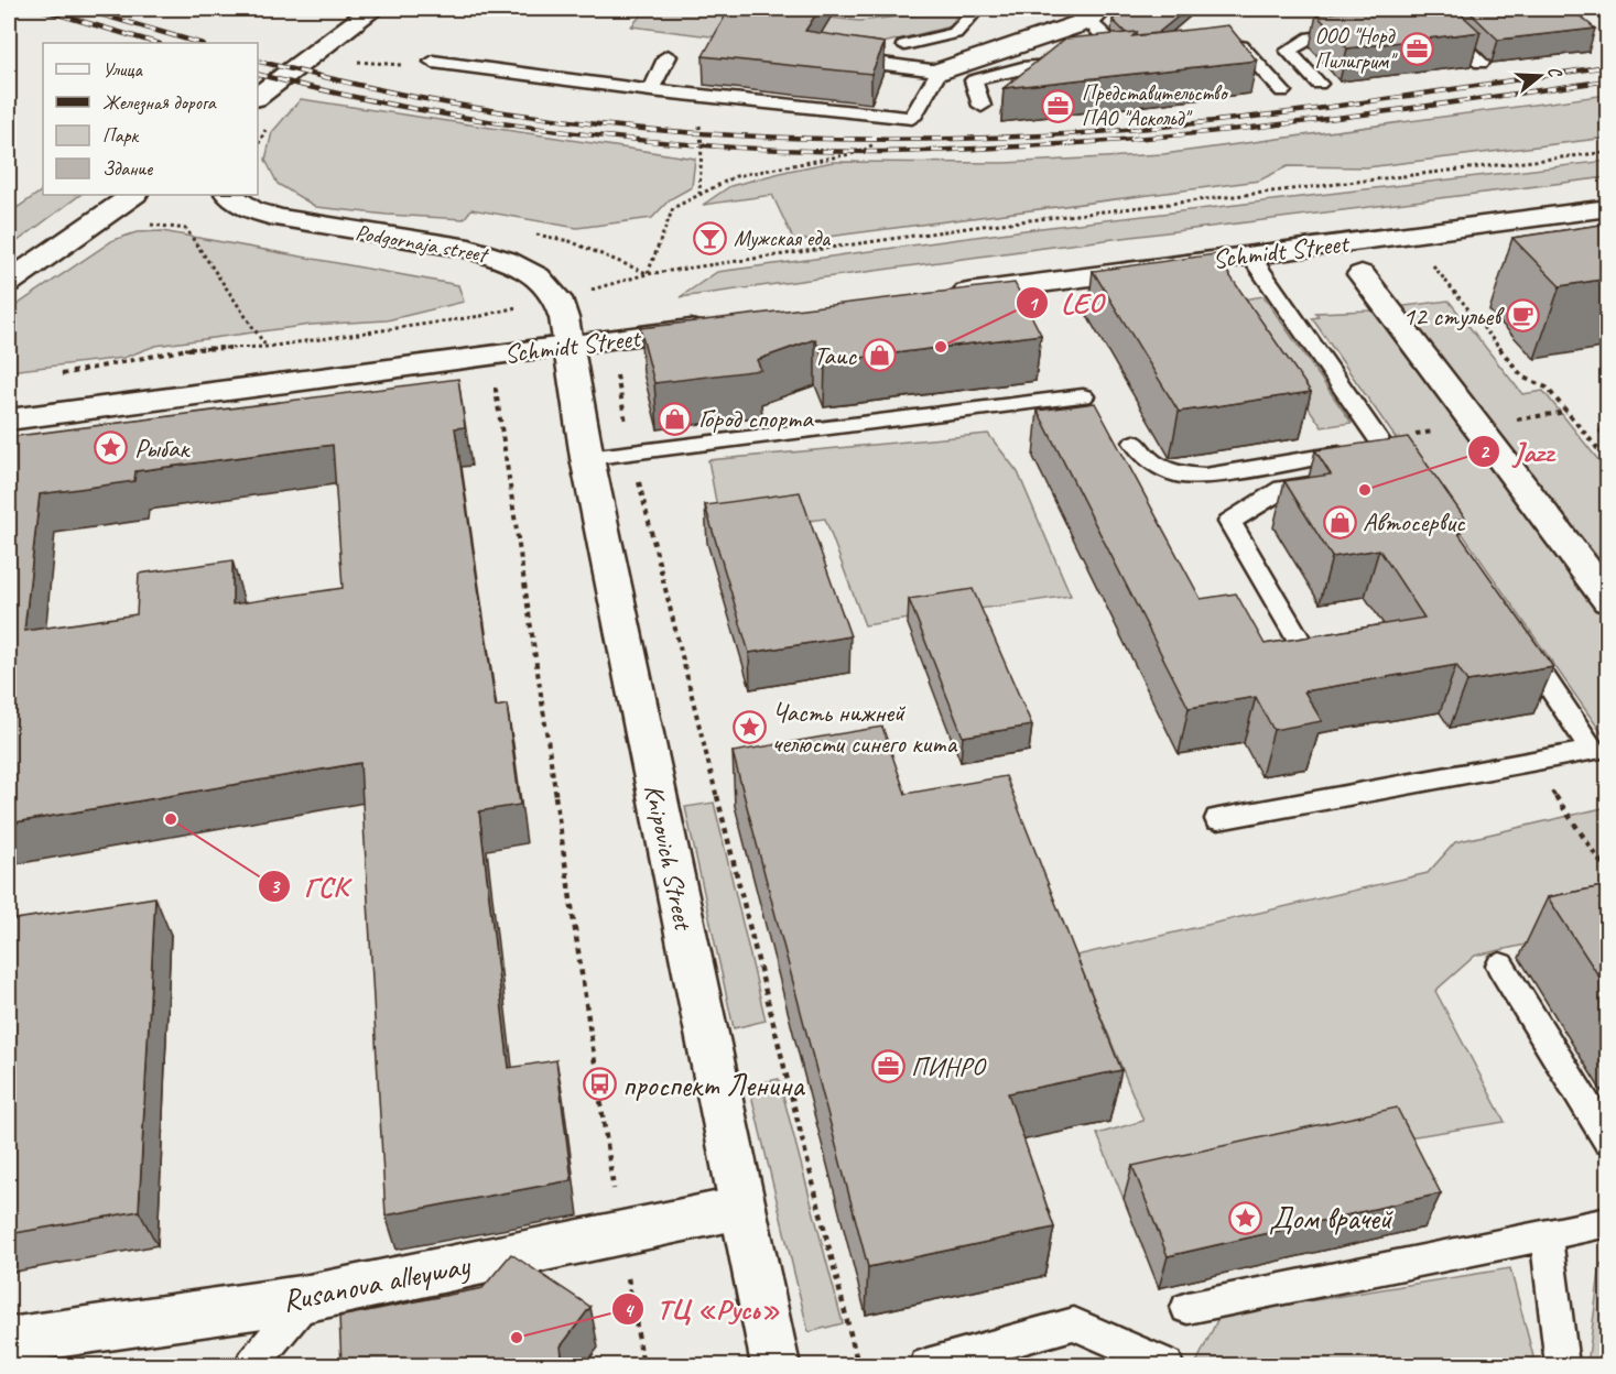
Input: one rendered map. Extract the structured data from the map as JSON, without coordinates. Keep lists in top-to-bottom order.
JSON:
{
  "streets": {
    "main road": [
      "Podgornaja street",
      "Schmidt Street",
      "Knipovich Street",
      "Rusanova alleyway"
    ]
  },
  "crossings": [
    ["Podgornaja street", "Schmidt Street"],
    ["Podgornaja street", "Knipovich Street"],
    ["Schmidt Street", "Knipovich Street"],
    ["Knipovich Street", "Rusanova alleyway"]
  ],
  "places": {
    "office": ["ООО \"Норд Пилигрим\"", "Представительство ПАО \"Аскольд\"", "ПИНРО"],
    "bar": ["Мужская еда"],
    "cafe": ["12 стульев"],
    "other": [
      "LEO",
      "Jazz",
      "ГСК",
      "ТЦ «Русь»"
    ],
    "shop": ["Таис", "Город спорта", "Автосервис"],
    "place": ["Рыбак", "Часть нижней челюсти синего кита", "Дом врачей"],
    "bus stop": ["проспект Ленина"]
  },
  "legend": [
    "Улица",
    "Железная дорога",
    "Парк",
    "Здание"
  ],
  "north": "right"
}
